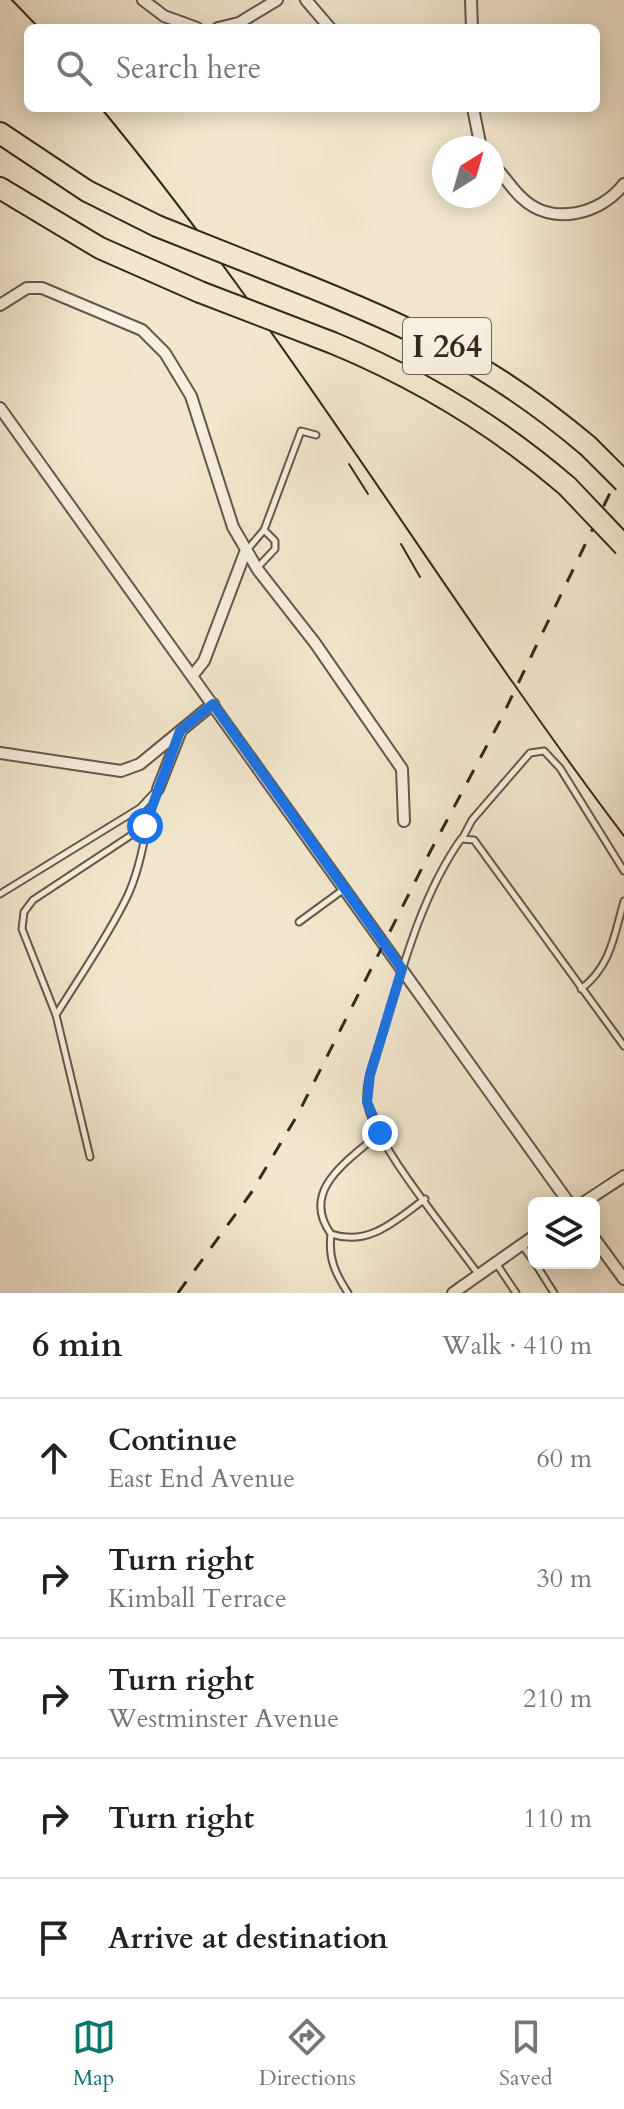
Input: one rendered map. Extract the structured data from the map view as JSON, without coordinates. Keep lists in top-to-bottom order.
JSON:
{
  "streets": {
    "highway": ["I 264"]
  },
  "north": "top right",
  "page": {
    "search": "Search here",
    "heading": ["6 min", "Walk · 410 m"],
    "list": [
      ["Continue", "East End Avenue", "60 m"],
      ["Turn right", "Kimball Terrace", "30 m"],
      ["Turn right", "Westminster Avenue", "210 m"],
      ["Turn right", "110 m"],
      "Arrive at destination"
    ],
    "nav": ["Map", "Directions", "Saved"]
  }
}
